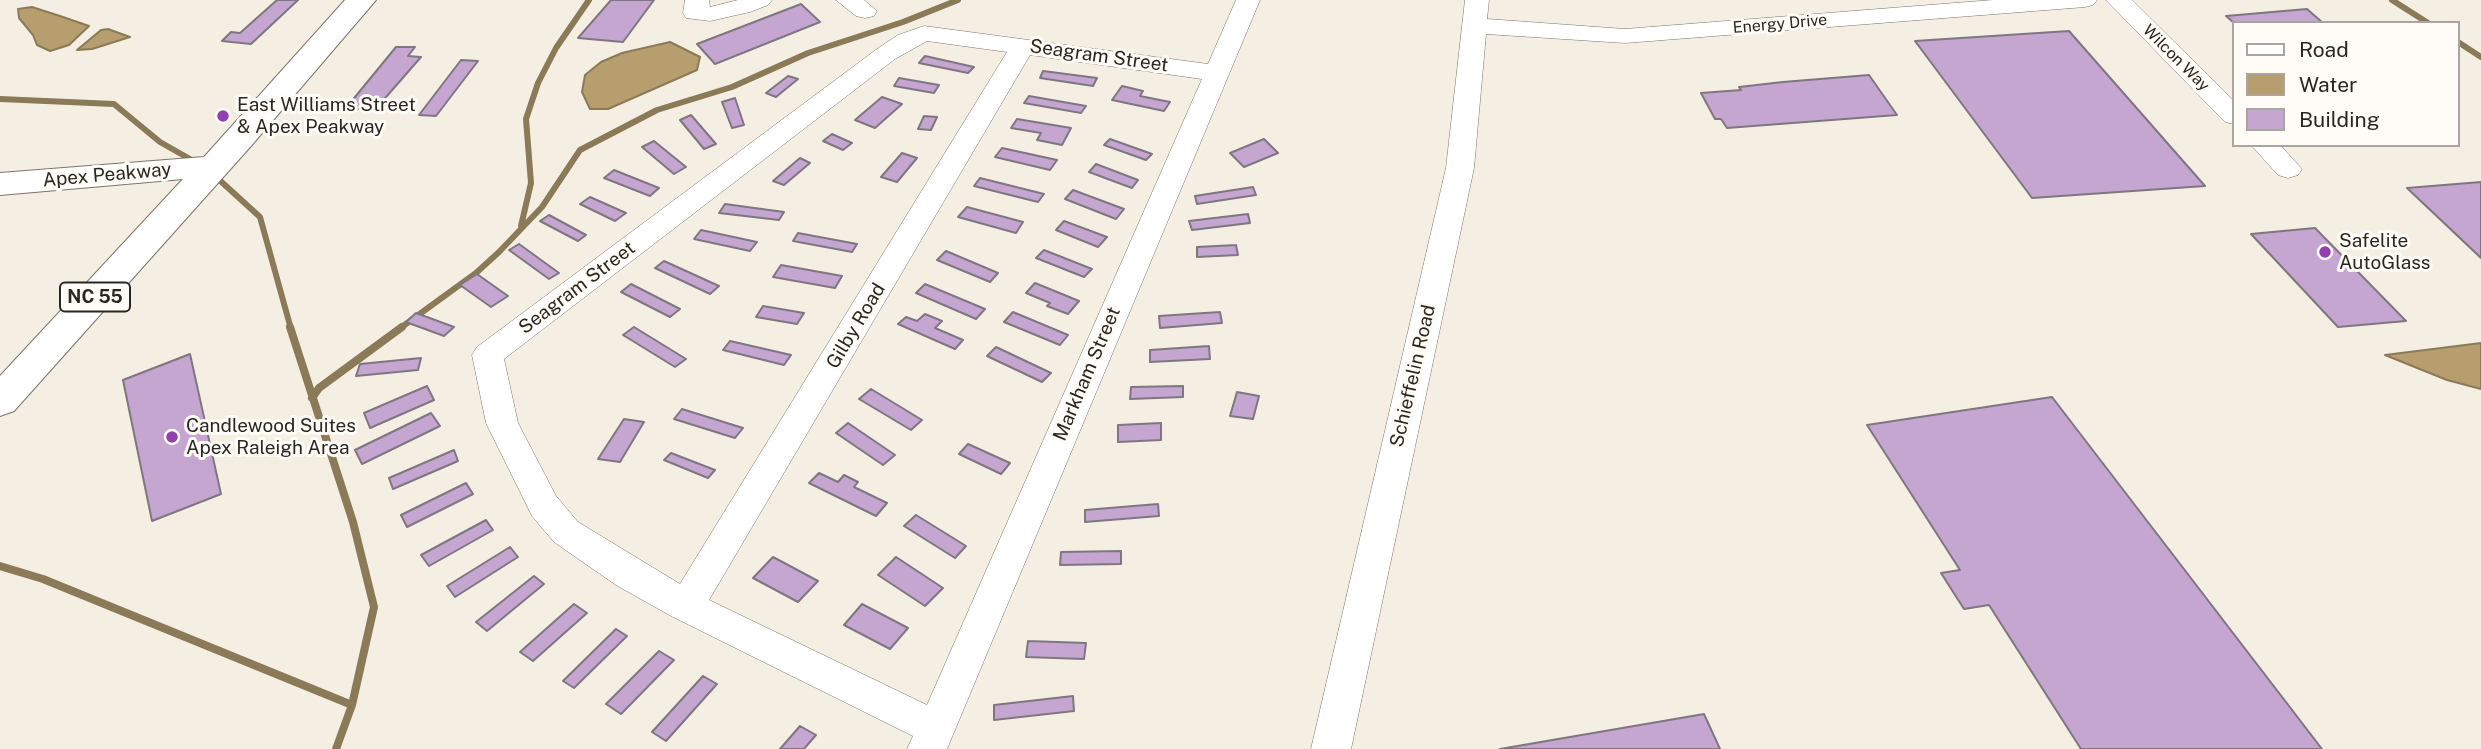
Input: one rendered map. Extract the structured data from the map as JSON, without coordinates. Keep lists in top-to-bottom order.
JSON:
{
  "streets": {
    "main road": ["Apex Peakway", "NC 55"],
    "street": [
      "Energy Drive",
      "Seagram Street",
      "Wilcon Way",
      "Gilby Road",
      "Markham Street",
      "Schieffelin Road"
    ]
  },
  "crossings": [
    ["Energy Drive", "Schieffelin Road"],
    ["Seagram Street", "Gilby Road"],
    ["Seagram Street", "Markham Street"],
    ["Apex Peakway", "NC 55"]
  ],
  "places": ["East Williams Street & Apex Peakway", "Safelite AutoGlass", "Candlewood Suites Apex Raleigh Area"],
  "legend": ["Road", "Water", "Building"]
}
